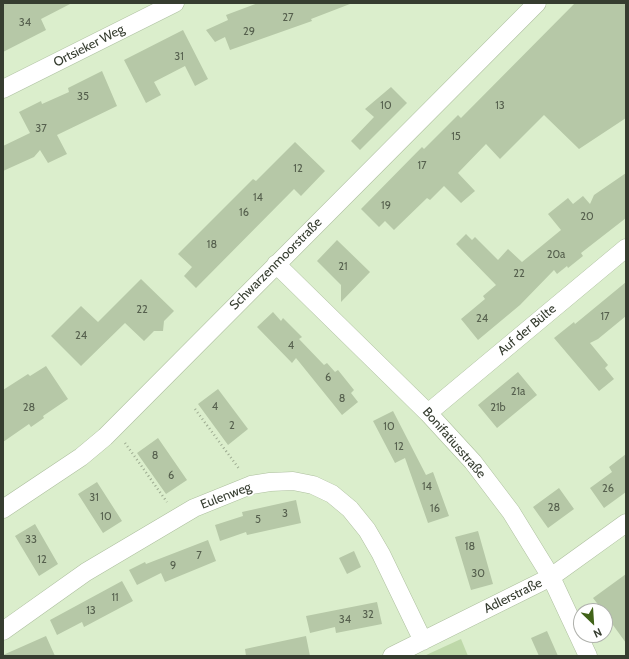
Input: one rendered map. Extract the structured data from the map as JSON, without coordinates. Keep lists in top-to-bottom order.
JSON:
{
  "streets": {
    "street": [
      "Ortsieker Weg",
      "Schwarzenmoorstraße",
      "Auf der Bülte",
      "Bonifatiusstraße",
      "Eulenweg",
      "Adlerstraße"
    ]
  },
  "crossings": [
    ["Schwarzenmoorstraße", "Bonifatiusstraße"],
    ["Auf der Bülte", "Bonifatiusstraße"],
    ["Bonifatiusstraße", "Adlerstraße"],
    ["Eulenweg", "Adlerstraße"]
  ],
  "house_numbers": [
    "27",
    "34",
    "29",
    "31",
    "35",
    "10",
    "13",
    "37",
    "15",
    "17",
    "12",
    "14",
    "19",
    "16",
    "20",
    "18",
    "20a",
    "21",
    "22",
    "22",
    "17",
    "24",
    "24",
    "4",
    "6",
    "21a",
    "8",
    "4",
    "28",
    "21b",
    "2",
    "10",
    "12",
    "8",
    "6",
    "14",
    "26",
    "31",
    "28",
    "16",
    "3",
    "10",
    "5",
    "33",
    "18",
    "7",
    "12",
    "9",
    "30",
    "11",
    "13",
    "32",
    "34"
  ],
  "north": "bottom right"
}
